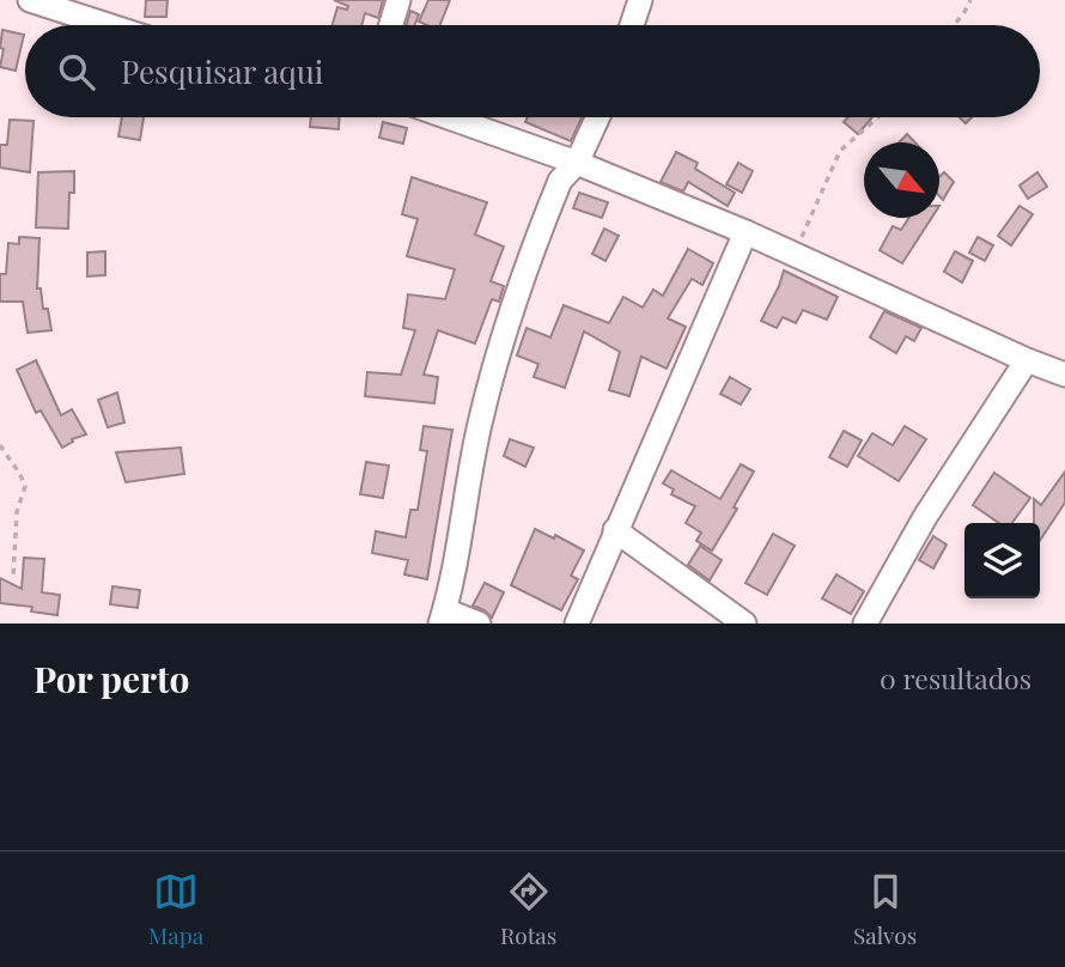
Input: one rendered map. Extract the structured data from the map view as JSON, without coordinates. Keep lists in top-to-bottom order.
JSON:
{
  "north": "bottom right",
  "page": {
    "search": "Pesquisar aqui",
    "heading": ["Por perto", "0 resultados"],
    "nav": ["Mapa", "Rotas", "Salvos"]
  }
}
